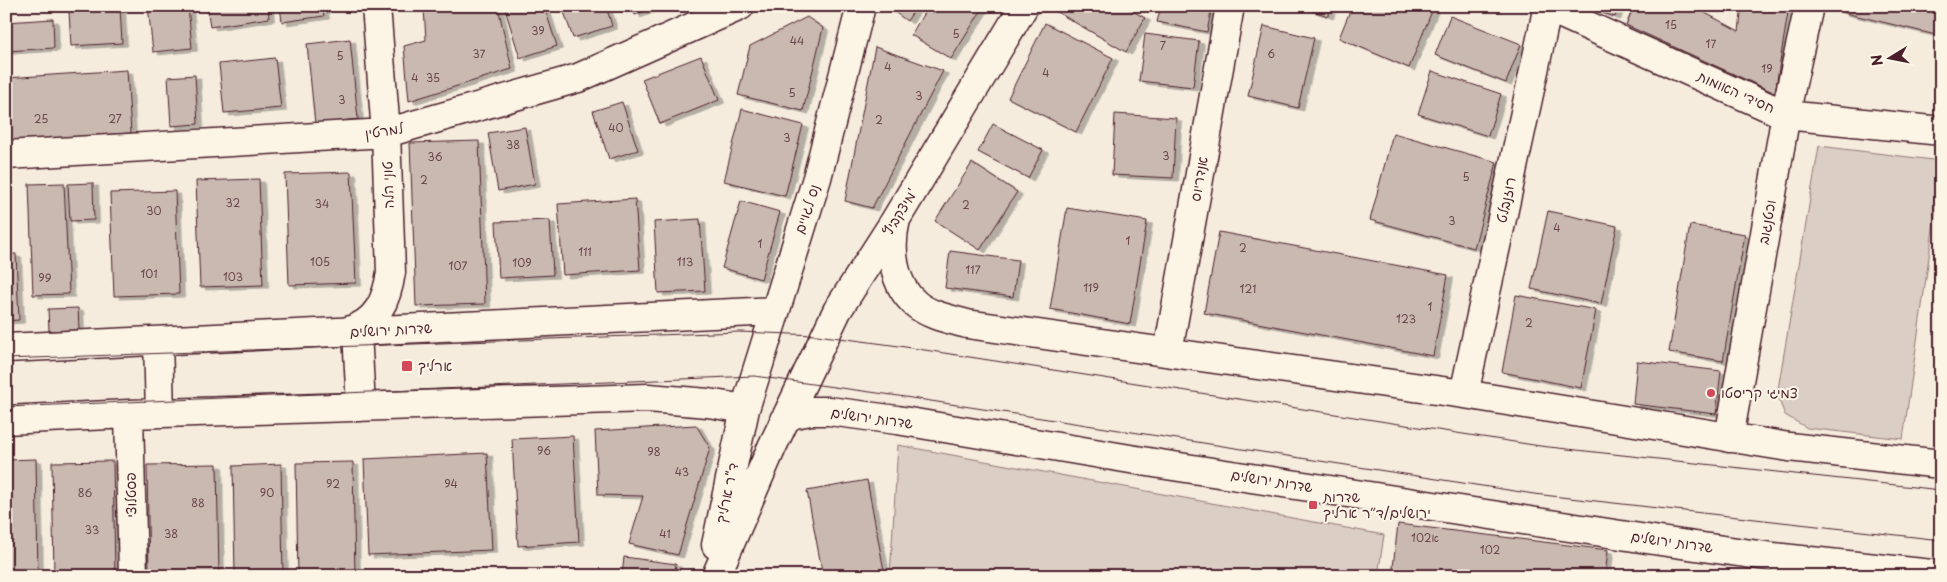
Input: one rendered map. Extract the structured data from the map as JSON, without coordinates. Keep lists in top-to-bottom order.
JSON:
{
  "streets": {
    "street": [
      "חסידי האומות",
      "למרטין",
      "אנדריוס",
      "טוני הלה",
      "רוזנבלט",
      "נס לגויים",
      "מיצקביץ'",
      "וכטנגוב",
      "שדרות ירושלים",
      "ד\"ר ארליך",
      "פסטלוצי"
    ]
  },
  "crossings": [
    ["חסידי האומות", "רוזנבלט"],
    ["חסידי האומות", "וכטנגוב"],
    ["למרטין", "טוני הלה"],
    ["טוני הלה", "שדרות ירושלים"],
    ["נס לגויים", "שדרות ירושלים"],
    ["נס לגויים", "ד\"ר ארליך"],
    ["מיצקביץ'", "שדרות ירושלים"],
    ["מיצקביץ'", "ד\"ר ארליך"],
    ["שדרות ירושלים", "ד\"ר ארליך"]
  ],
  "places": {
    "transit": ["ארליך", "שדרות ירושלים/ד״ר ארליך"],
    "other": ["צמיגי קריסטו"]
  },
  "house_numbers": [
    "15",
    "39",
    "5",
    "44",
    "17",
    "7",
    "37",
    "6",
    "5",
    "4",
    "19",
    "4",
    "4",
    "35",
    "5",
    "3",
    "3",
    "25",
    "27",
    "2",
    "40",
    "3",
    "38",
    "3",
    "36",
    "5",
    "2",
    "32",
    "34",
    "2",
    "30",
    "3",
    "4",
    "1",
    "1",
    "2",
    "111",
    "105",
    "113",
    "109",
    "107",
    "117",
    "101",
    "103",
    "99",
    "119",
    "121",
    "1",
    "123",
    "2",
    "96",
    "98",
    "43",
    "92",
    "94",
    "86",
    "90",
    "88",
    "33",
    "38",
    "41",
    "102א",
    "102"
  ],
  "north": "left"
}
